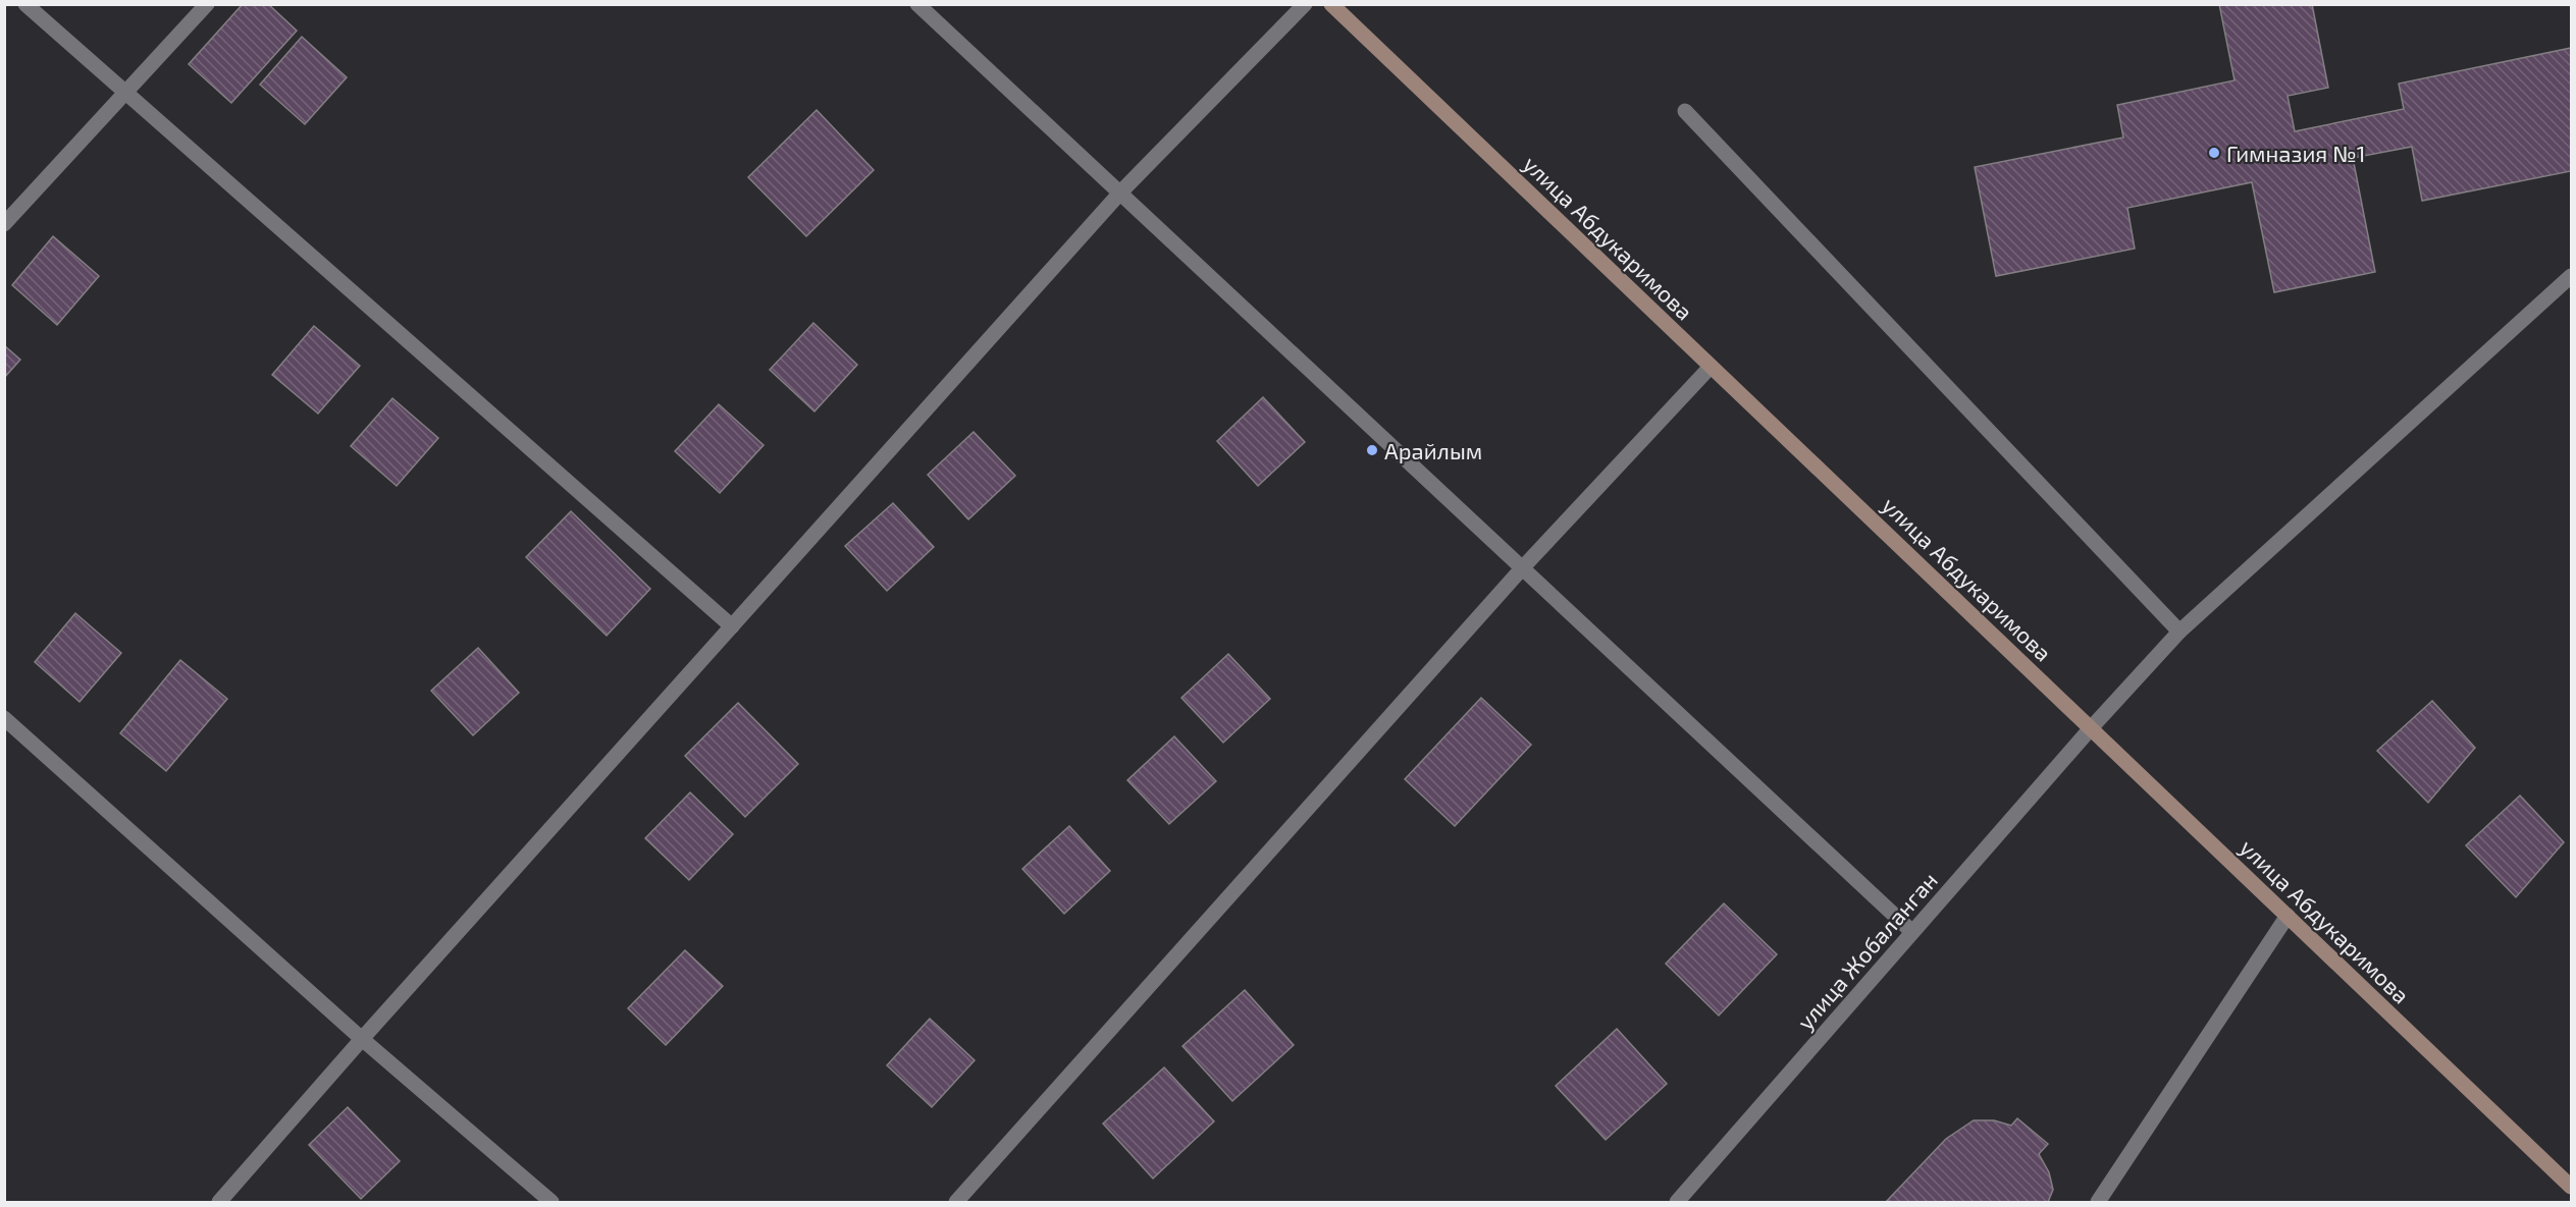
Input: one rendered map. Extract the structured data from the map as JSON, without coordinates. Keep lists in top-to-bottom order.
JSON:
{
  "streets": {
    "main road": ["улица Абдукаримова"],
    "street": ["улица Жобаланган"]
  },
  "crossings": [
    ["улица Абдукаримова", "улица Жобаланган"]
  ],
  "places": ["Гимназия №1", "Арайлым"]
}
